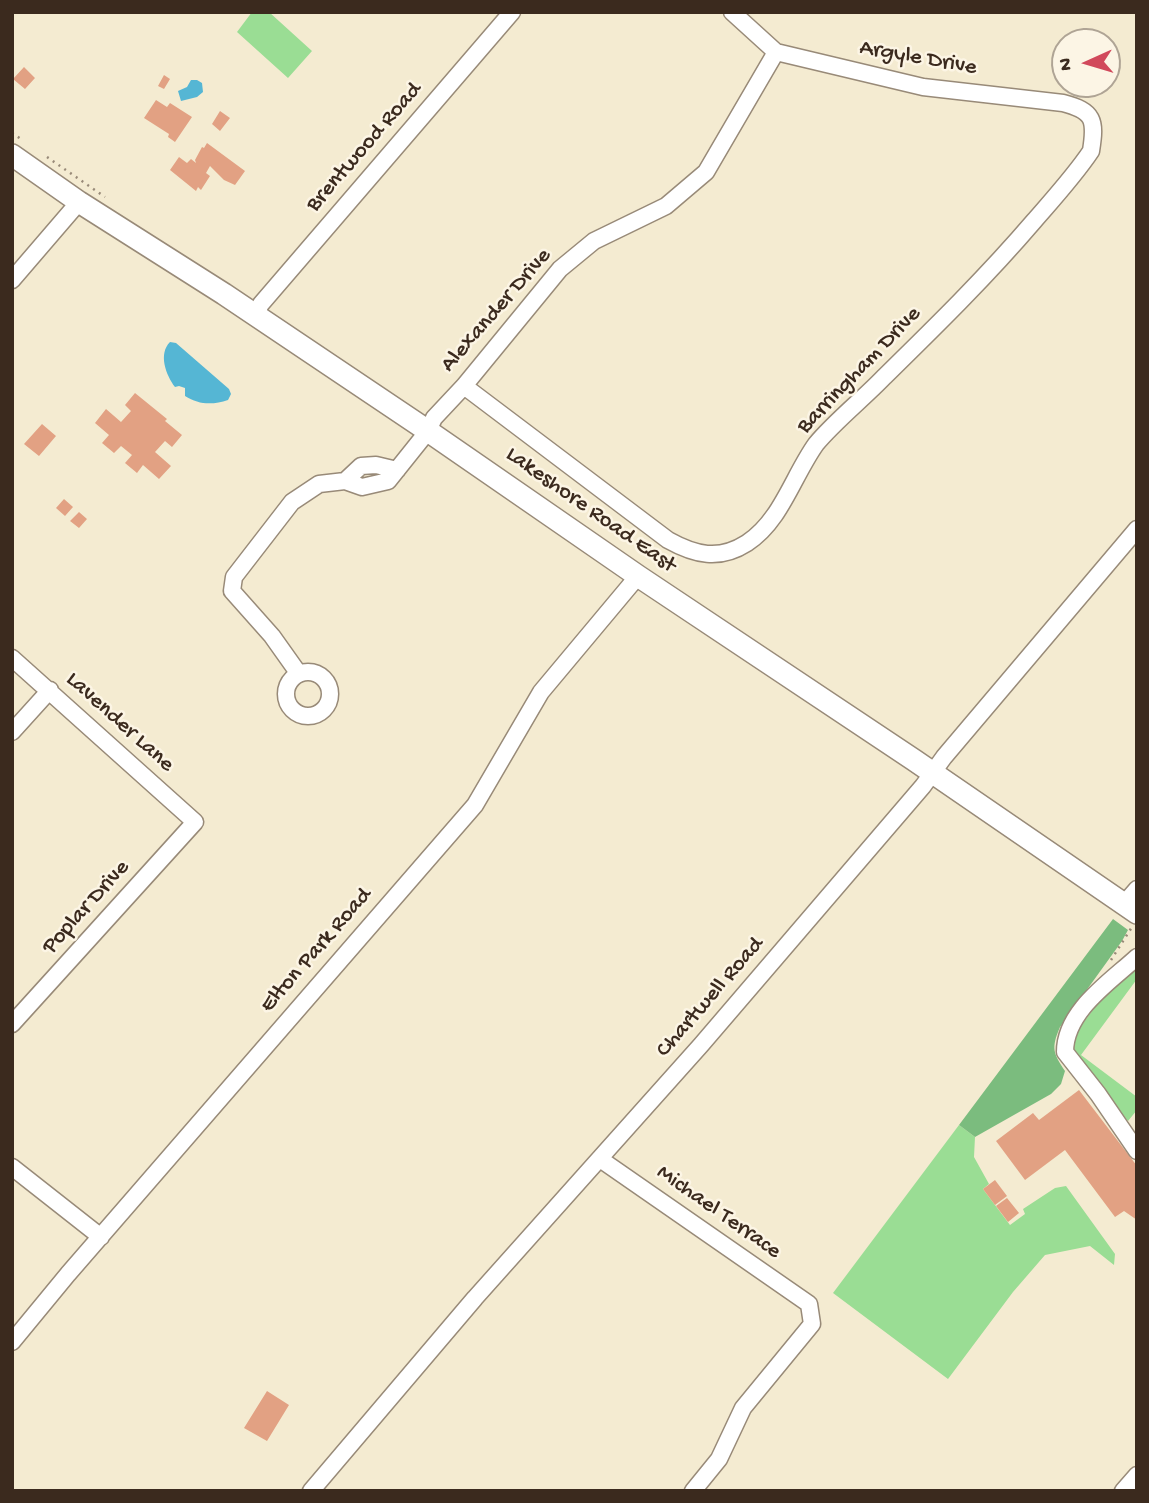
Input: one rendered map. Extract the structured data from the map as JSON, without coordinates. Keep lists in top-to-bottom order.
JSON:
{
  "streets": {
    "main road": ["Lakeshore Road East"],
    "street": [
      "Argyle Drive",
      "Brentwood Road",
      "Alexander Drive",
      "Barringham Drive",
      "Lavender Lane",
      "Poplar Drive",
      "Elton Park Road",
      "Chartwell Road",
      "Michael Terrace"
    ]
  },
  "crossings": [
    ["Argyle Drive", "Alexander Drive"],
    ["Argyle Drive", "Barringham Drive"],
    ["Brentwood Road", "Lakeshore Road East"],
    ["Alexander Drive", "Barringham Drive"],
    ["Alexander Drive", "Lakeshore Road East"],
    ["Lakeshore Road East", "Elton Park Road"],
    ["Lakeshore Road East", "Chartwell Road"],
    ["Lavender Lane", "Poplar Drive"],
    ["Chartwell Road", "Michael Terrace"]
  ],
  "north": "left"
}
